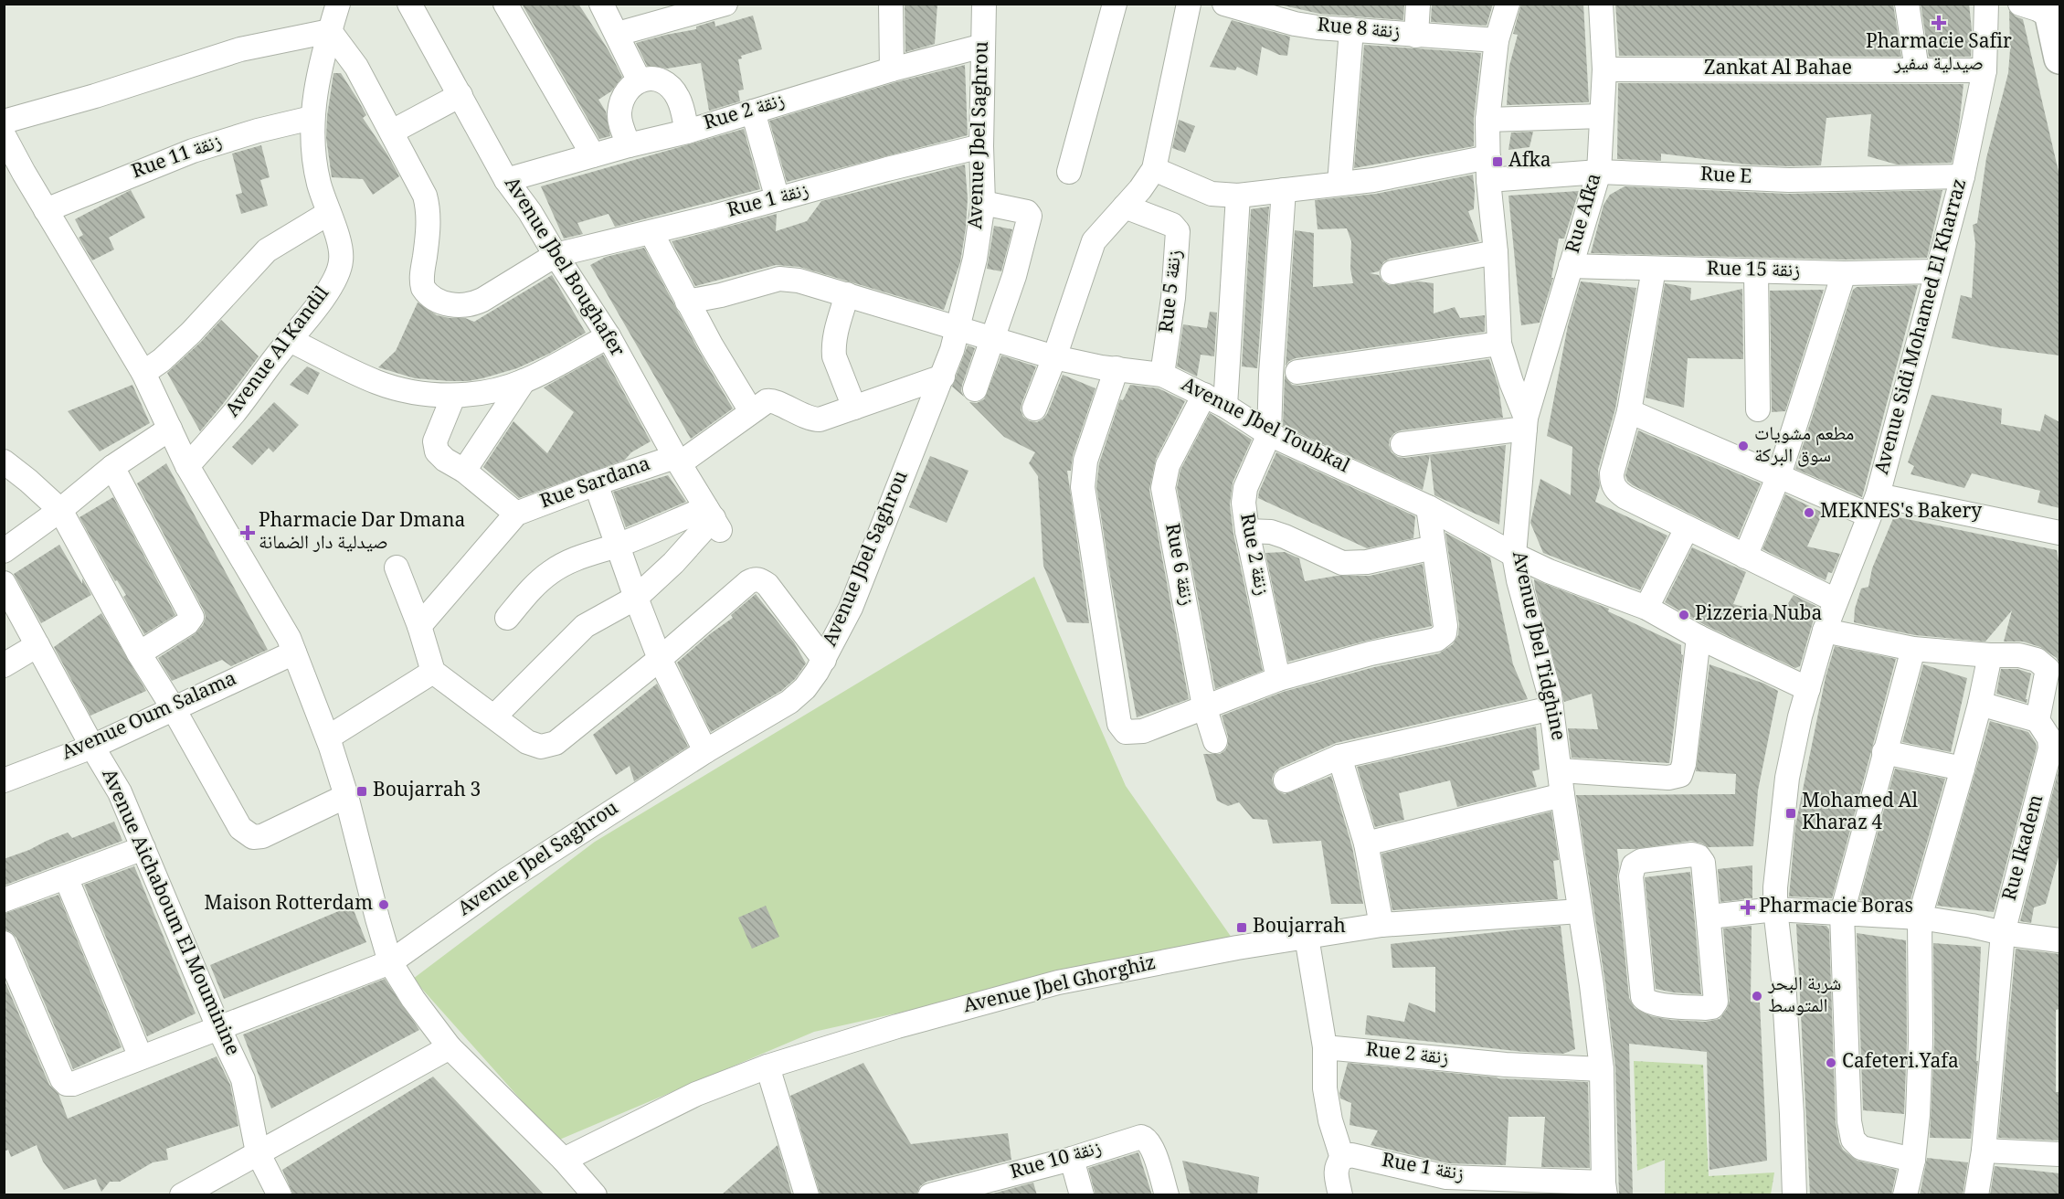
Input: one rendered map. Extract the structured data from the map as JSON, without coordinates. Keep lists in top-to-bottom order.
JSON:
{
  "streets": {
    "street": [
      "Rue 8 زنقة",
      "Zankat Al Bahae",
      "Rue 2 زنقة",
      "Avenue Jbel Saghrou",
      "Rue 11 زنقة",
      "Rue E",
      "Rue 1 زنقة",
      "Rue Afka",
      "Avenue Jbel Boughafer",
      "Rue 15 زنقة",
      "Rue 5 زنقة",
      "Avenue Sidi Mohamed El Kharraz",
      "Avenue Al Kandil",
      "Avenue Jbel Toubkal",
      "Rue Sardana",
      "Rue 6 زنقة",
      "Avenue Jbel Tidghine",
      "Avenue Oum Salama",
      "Rue Ikadem",
      "Avenue Aichaboum El Mouminine",
      "Avenue Jbel Ghorghiz",
      "Rue 10 زنقة"
    ]
  },
  "crossings": [
    ["Rue 8 زنقة", "Avenue Jbel Tidghine"],
    ["Zankat Al Bahae", "Rue Afka"],
    ["Zankat Al Bahae", "Avenue Sidi Mohamed El Kharraz"],
    ["Rue 2 زنقة", "Avenue Jbel Saghrou"],
    ["Rue 2 زنقة", "Avenue Jbel Boughafer"],
    ["Rue 2 زنقة", "Avenue Jbel Toubkal"],
    ["Rue 2 زنقة", "Avenue Jbel Tidghine"],
    ["Avenue Jbel Saghrou", "Rue 1 زنقة"],
    ["Avenue Jbel Saghrou", "Avenue Jbel Toubkal"],
    ["Avenue Jbel Saghrou", "Avenue Aichaboum El Mouminine"],
    ["Rue 11 زنقة", "Avenue Al Kandil"],
    ["Rue E", "Rue Afka"],
    ["Rue E", "Avenue Sidi Mohamed El Kharraz"],
    ["Rue E", "Avenue Jbel Tidghine"],
    ["Rue 1 زنقة", "Avenue Jbel Boughafer"],
    ["Rue 1 زنقة", "Avenue Jbel Tidghine"],
    ["Rue Afka", "Rue 15 زنقة"],
    ["Rue Afka", "Avenue Jbel Tidghine"],
    ["Avenue Jbel Boughafer", "Rue Sardana"],
    ["Rue 15 زنقة", "Avenue Sidi Mohamed El Kharraz"],
    ["Rue 5 زنقة", "Avenue Jbel Toubkal"],
    ["Avenue Sidi Mohamed El Kharraz", "Avenue Jbel Toubkal"],
    ["Avenue Jbel Toubkal", "Rue 6 زنقة"],
    ["Avenue Jbel Toubkal", "Avenue Jbel Tidghine"],
    ["Avenue Jbel Tidghine", "Avenue Jbel Ghorghiz"],
    ["Avenue Oum Salama", "Avenue Aichaboum El Mouminine"]
  ],
  "places": {
    "health": ["Pharmacie Safir صيدلية سفير", "Pharmacie Dar Dmana صيدلية دار الضمانة", "Pharmacie Boras"],
    "transit": [
      "Afka",
      "Boujarrah 3",
      "Mohamed Al Kharaz 4",
      "Boujarrah"
    ],
    "other": [
      "مطعم مشويات سوق البركة",
      "MEKNES's Bakery",
      "Pizzeria Nuba",
      "Maison Rotterdam",
      "شربة البحر المتوسط",
      "Cafeteri.Yafa"
    ]
  }
}
